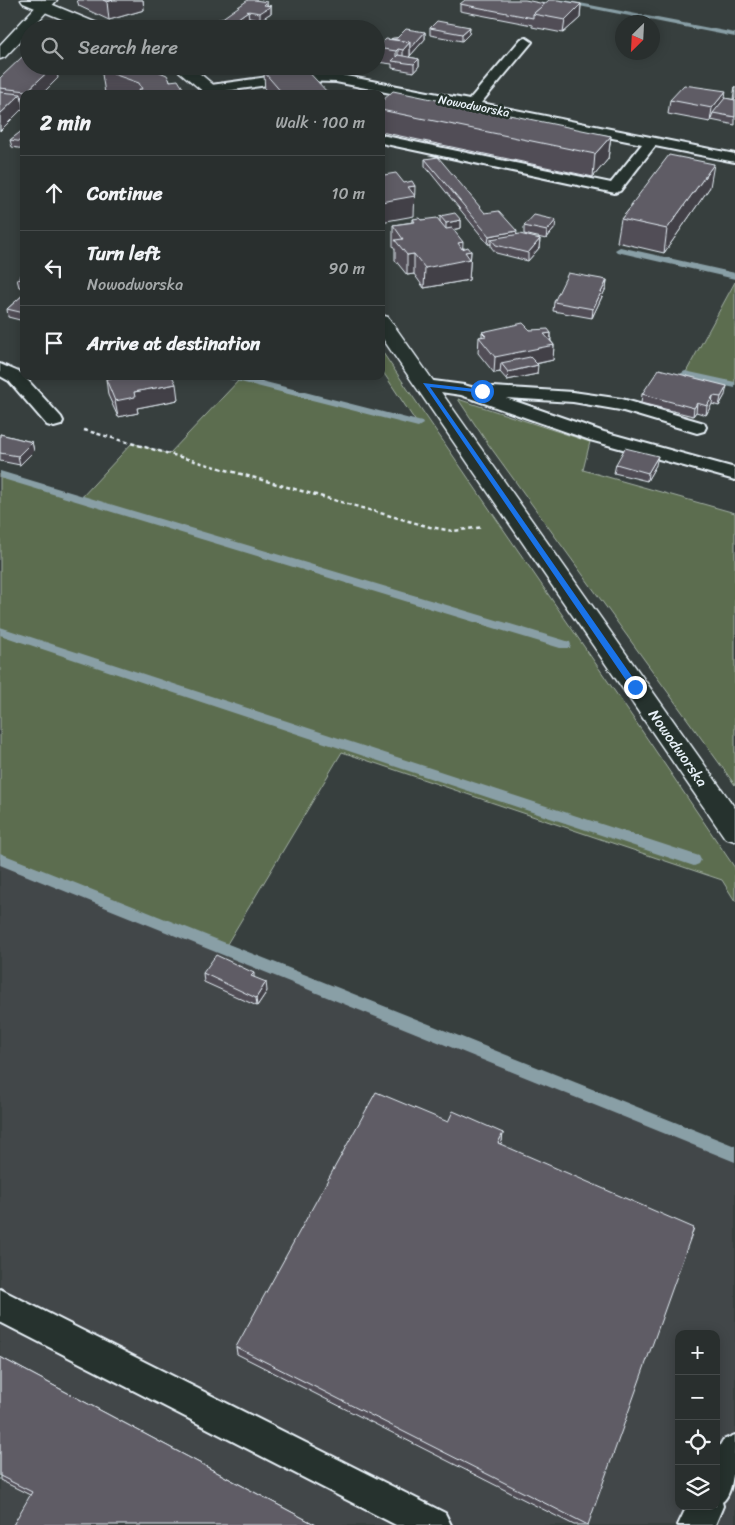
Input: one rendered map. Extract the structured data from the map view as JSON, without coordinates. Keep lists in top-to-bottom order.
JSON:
{
  "streets": {
    "street": ["Nowodworska"]
  },
  "north": "bottom left",
  "page": {
    "search": "Search here",
    "heading": ["2 min", "Walk · 100 m"],
    "list": [
      ["Continue", "10 m"],
      ["Turn left", "Nowodworska", "90 m"],
      "Arrive at destination"
    ],
    "map_buttons": ["+", "−"]
  }
}
